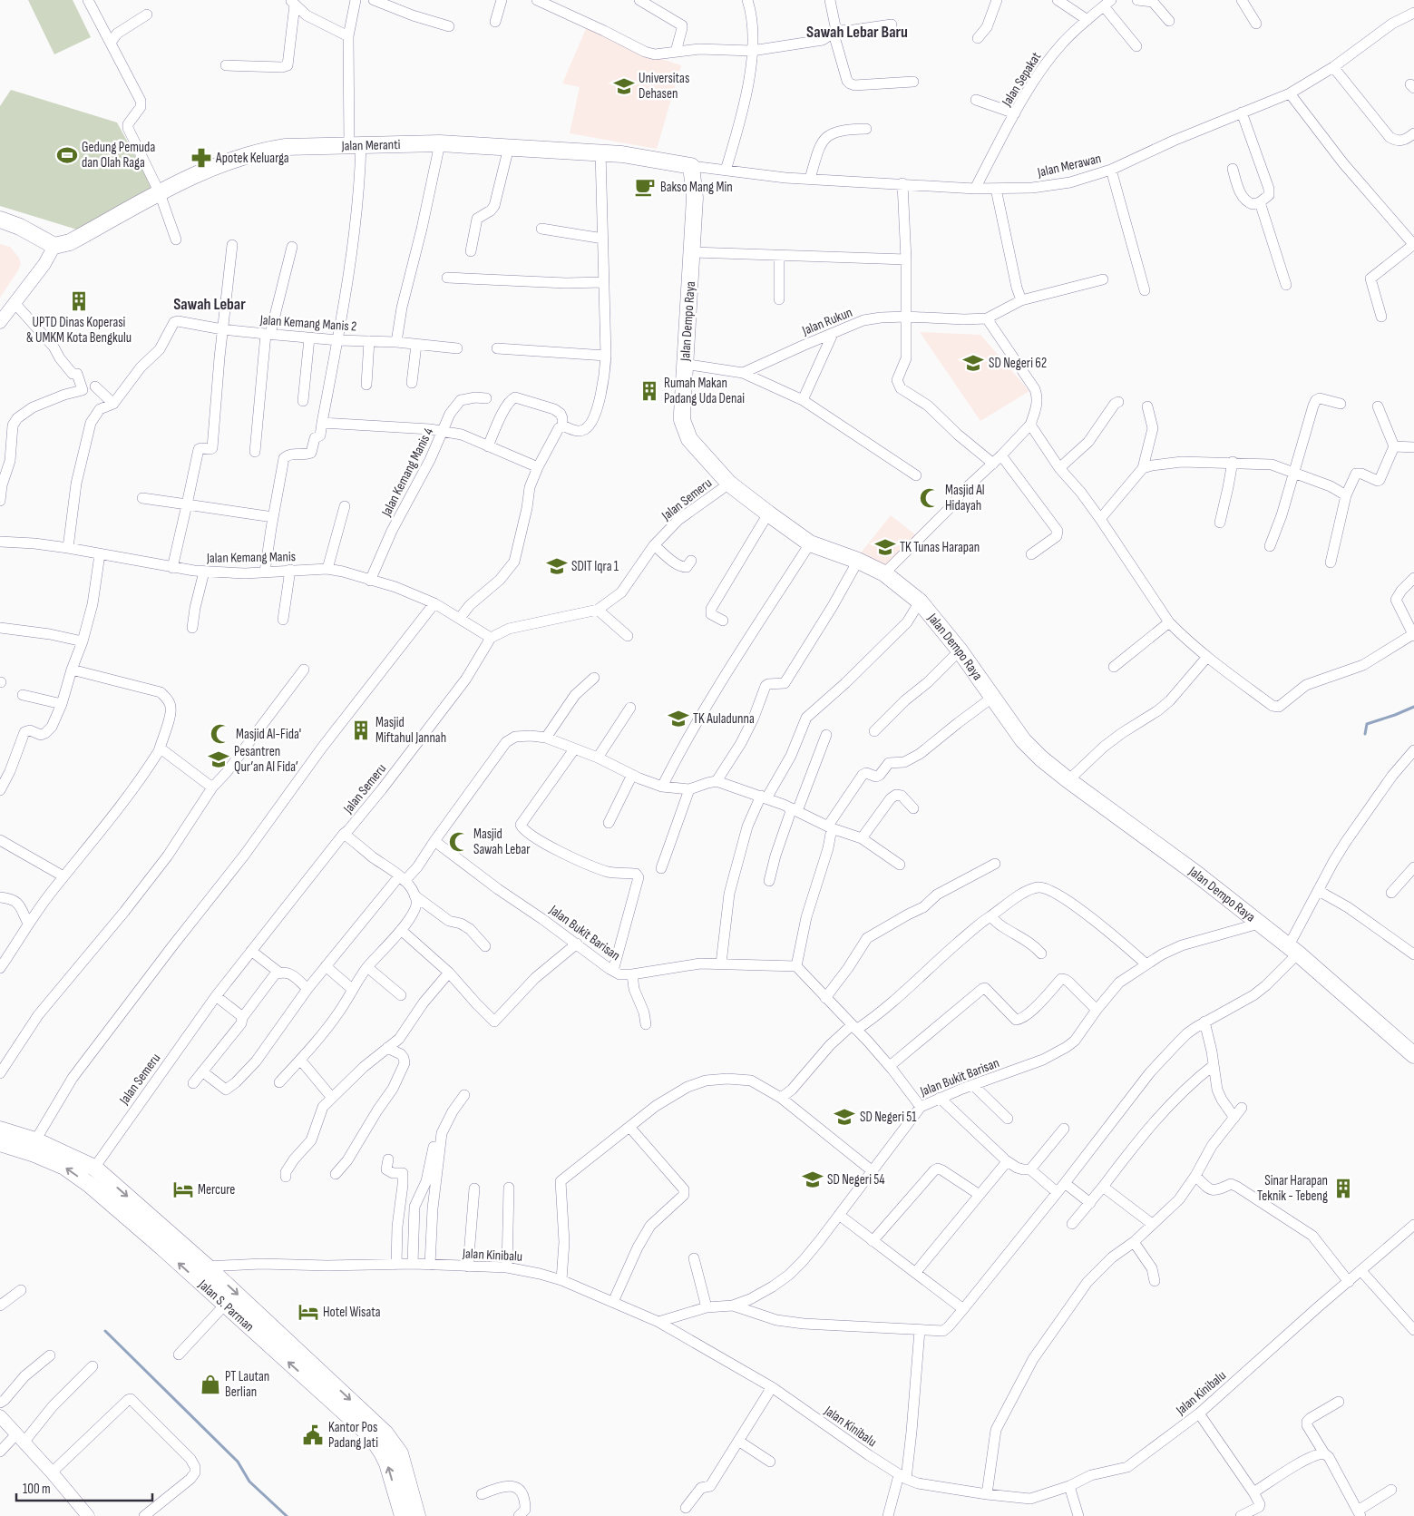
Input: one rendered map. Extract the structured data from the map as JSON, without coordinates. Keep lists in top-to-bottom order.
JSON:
{
  "streets": {
    "main road": ["Jalan Meranti", "Jalan Dempo Raya", "Jalan S. Parman"],
    "street": [
      "Jalan Sepakat",
      "Jalan Merawan",
      "Jalan Rukun",
      "Jalan Kemang Manis 2",
      "Jalan Kemang Manis 4",
      "Jalan Semeru",
      "Jalan Kemang Manis",
      "Jalan Bukit Barisan",
      "Jalan Kinibalu"
    ]
  },
  "crossings": [
    ["Jalan Sepakat", "Jalan Merawan"],
    ["Jalan Meranti", "Jalan Merawan"],
    ["Jalan Meranti", "Jalan Dempo Raya"],
    ["Jalan Merawan", "Jalan Dempo Raya"],
    ["Jalan Dempo Raya", "Jalan Semeru"],
    ["Jalan Dempo Raya", "Jalan Bukit Barisan"],
    ["Jalan Kemang Manis 2", "Jalan Kemang Manis"],
    ["Jalan Kemang Manis 4", "Jalan Kemang Manis"],
    ["Jalan Semeru", "Jalan Kemang Manis"],
    ["Jalan Semeru", "Jalan S. Parman"],
    ["Jalan Bukit Barisan", "Jalan Kinibalu"],
    ["Jalan Kinibalu", "Jalan S. Parman"]
  ],
  "districts": ["Sawah Lebar Baru", "Sawah Lebar"],
  "places": {
    "school or university": [
      "Universitas Dehasen",
      "SD Negeri 62",
      "TK Tunas Harapan",
      "SDIT Iqra 1",
      "TK Auladunna",
      "Pesantren Qur’an Al Fida’",
      "SD Negeri 51",
      "SD Negeri 54"
    ],
    "sports": ["Gedung Pemuda dan Olah Raga"],
    "pharmacy": ["Apotek Keluarga"],
    "cafe": ["Bakso Mang Min"],
    "building": [
      "UPTD Dinas Koperasi & UMKM Kota Bengkulu",
      "Rumah Makan Padang Uda Denai",
      "Masjid Miftahul Jannah",
      "Sinar Harapan Teknik - Tebeng"
    ],
    "mosque": ["Masjid Al Hidayah", "Masjid Al-Fida'", "Masjid Sawah Lebar"],
    "hotel": ["Mercure", "Hotel Wisata"],
    "shop": ["PT Lautan Berlian"],
    "public building": ["Kantor Pos Padang Jati"]
  },
  "scale_bar": "100 m"
}
